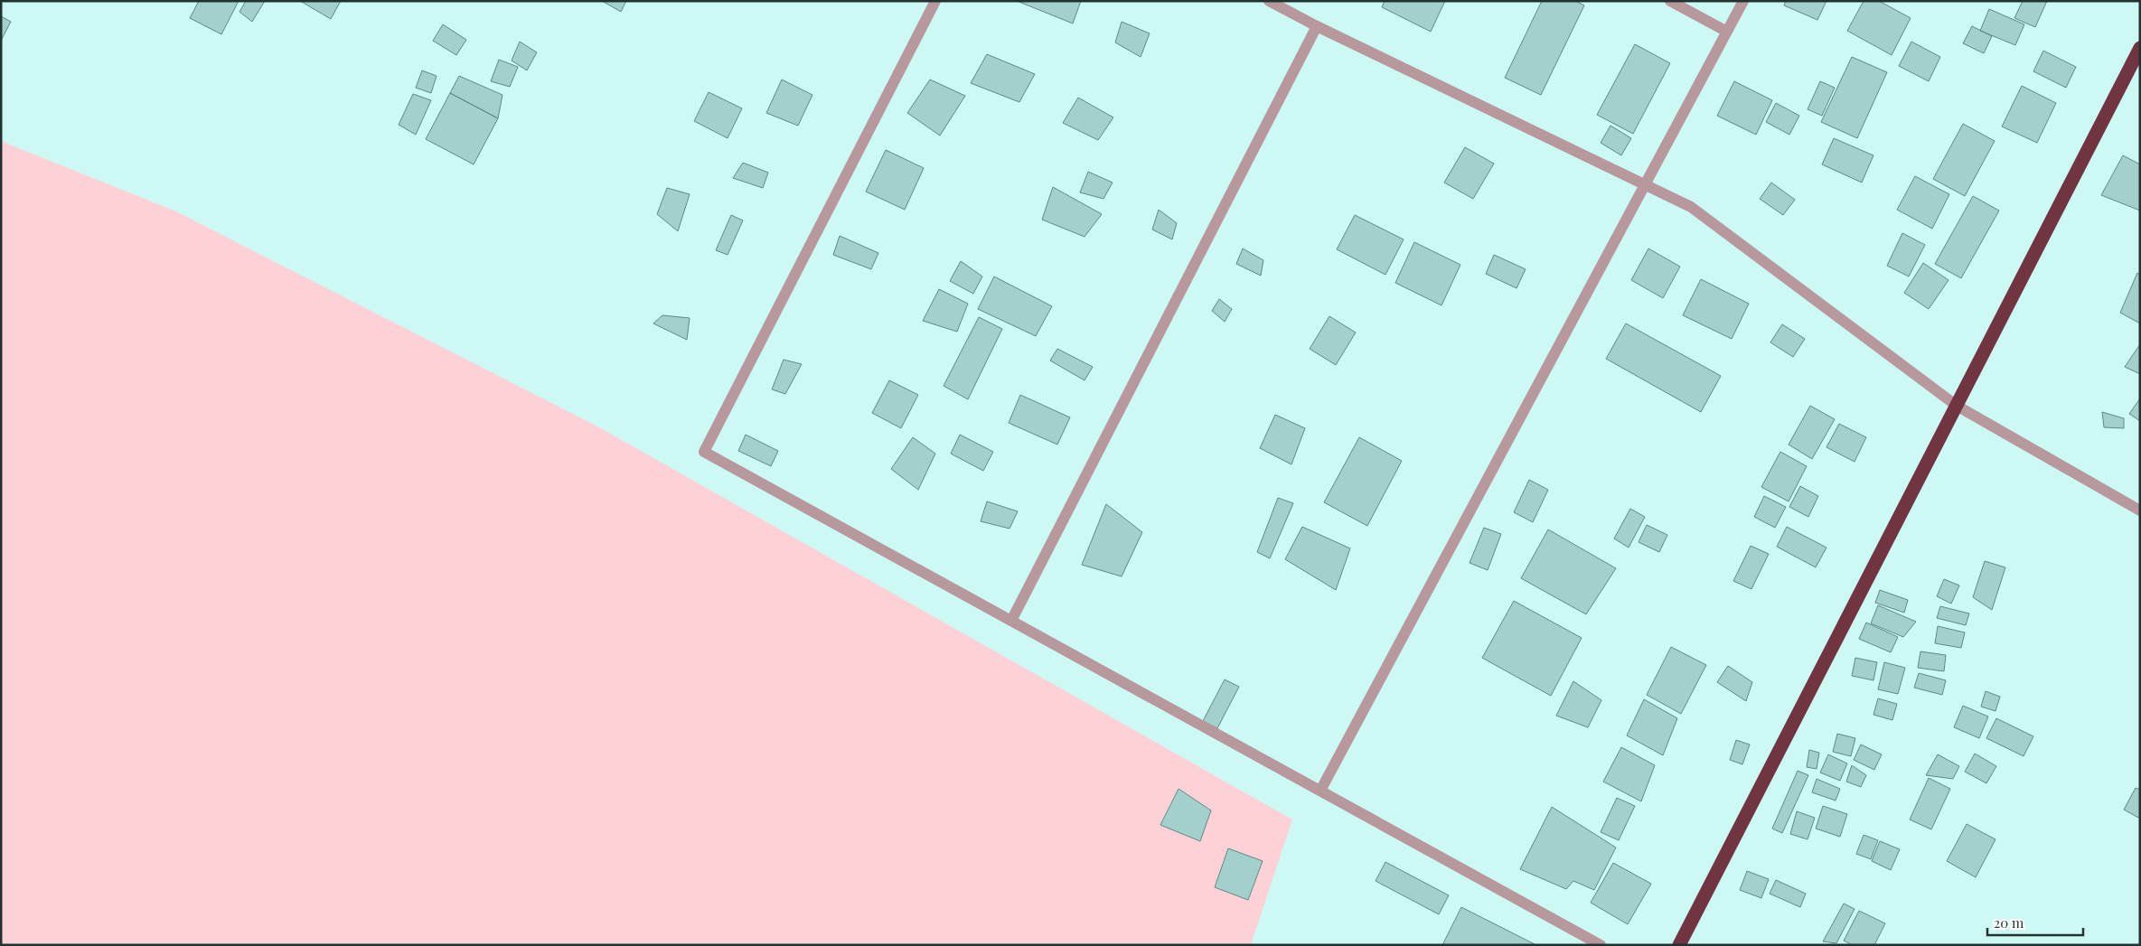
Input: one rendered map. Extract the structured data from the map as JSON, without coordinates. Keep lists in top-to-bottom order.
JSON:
{
  "scale_bar": "20 m"
}
